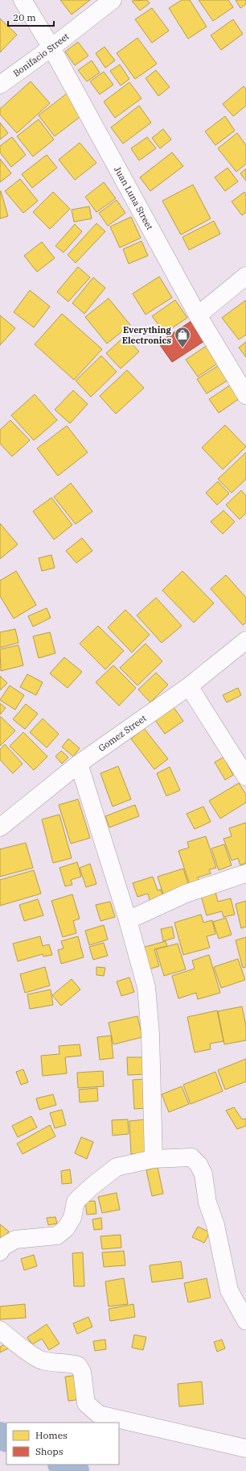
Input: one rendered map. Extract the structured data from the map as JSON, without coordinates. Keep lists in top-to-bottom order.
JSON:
{
  "streets": {
    "street": ["Bonifacio Street", "Juan Luna Street", "Gomez Street"]
  },
  "crossings": [
    ["Bonifacio Street", "Juan Luna Street"]
  ],
  "places": {
    "shop": ["Everything Electronics"]
  },
  "legend": ["Homes", "Shops"],
  "scale_bar": "20 m"
}
